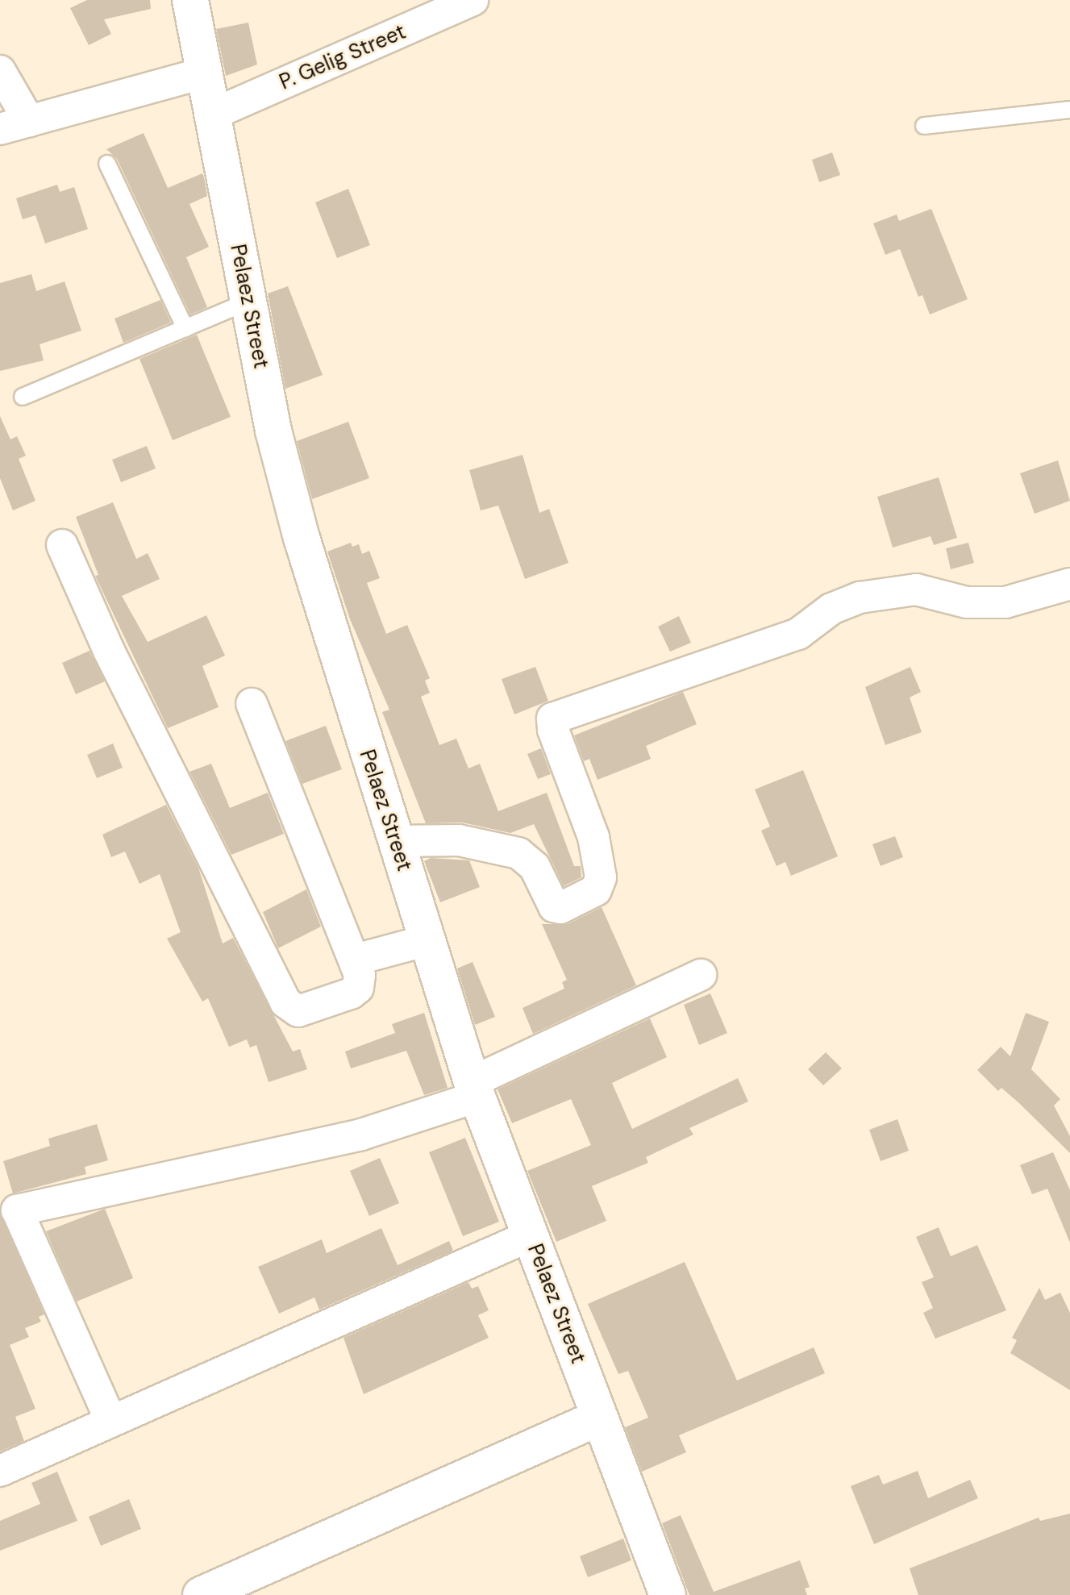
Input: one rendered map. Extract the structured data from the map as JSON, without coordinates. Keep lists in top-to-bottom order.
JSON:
{
  "streets": {
    "street": ["P. Gelig Street", "Pelaez Street"]
  },
  "crossings": [
    ["P. Gelig Street", "Pelaez Street"]
  ]
}
